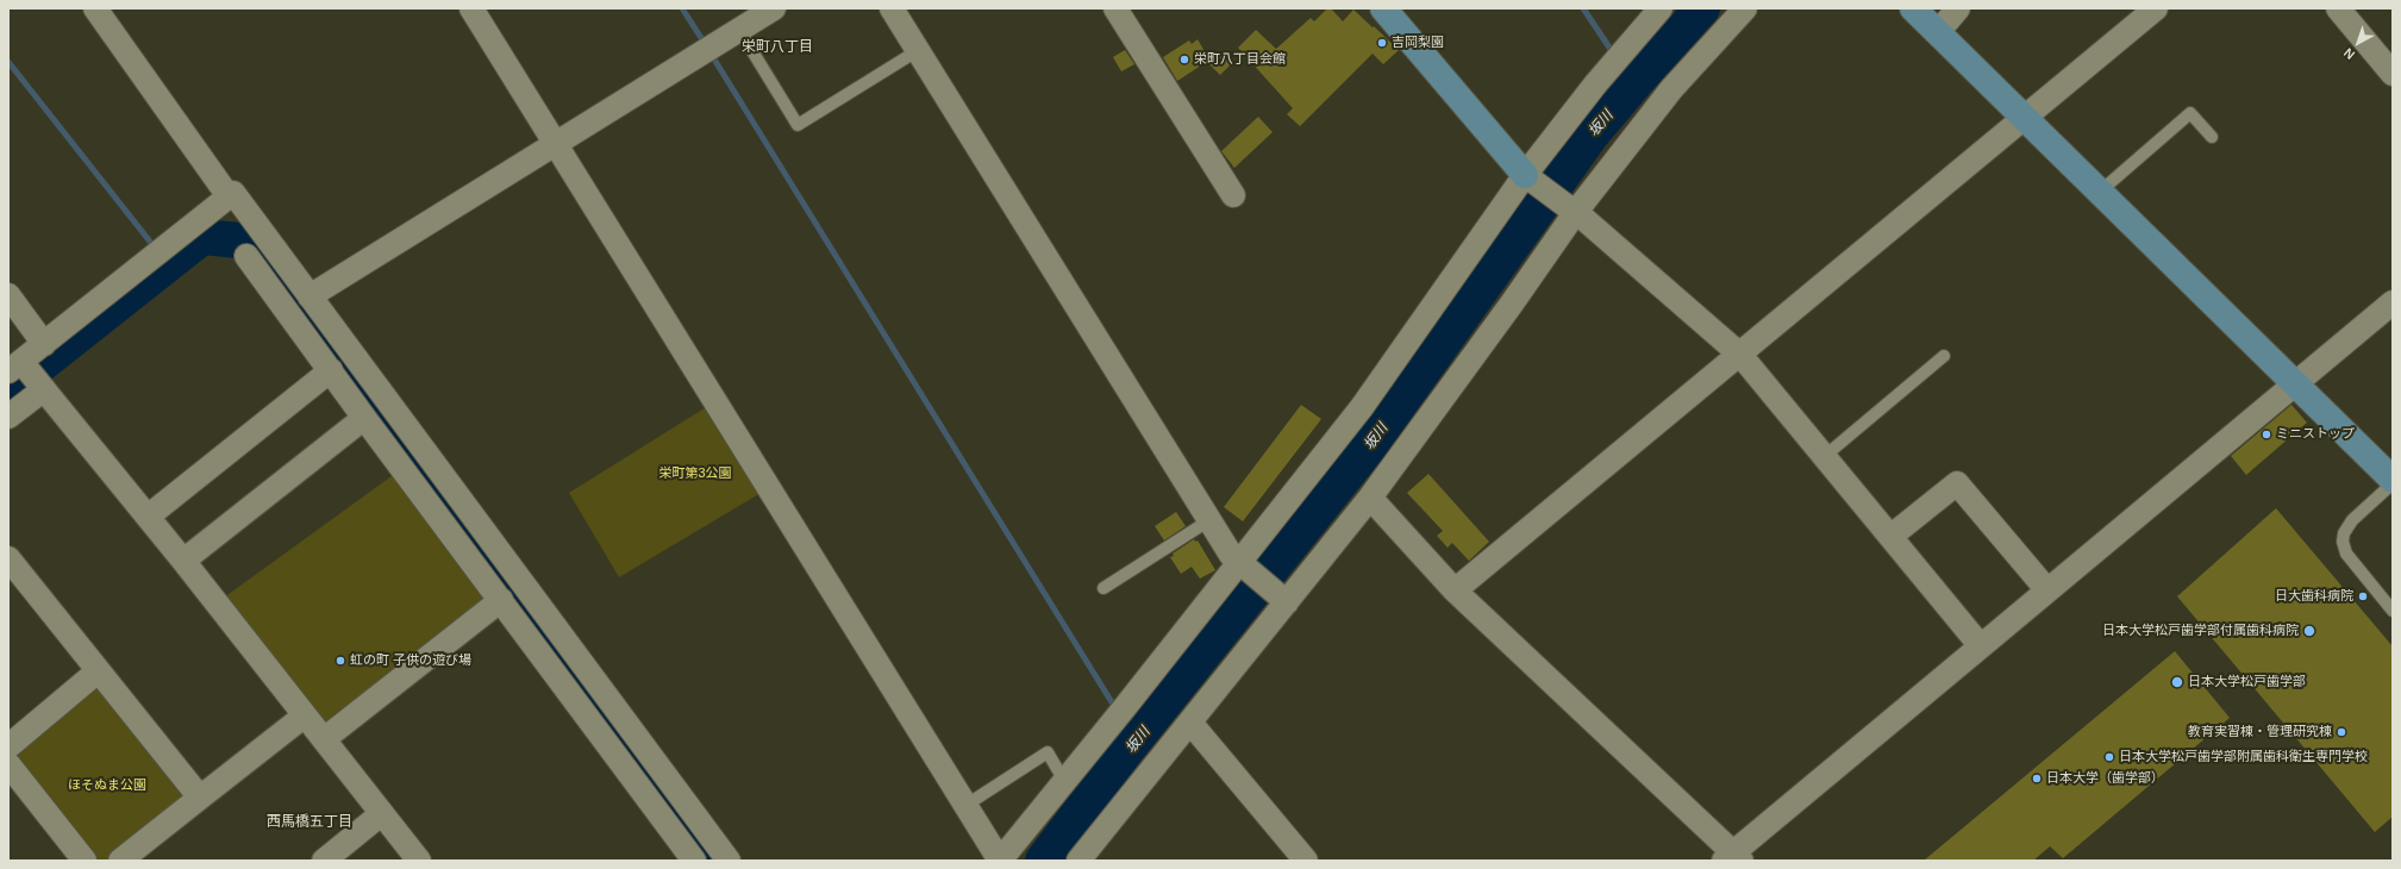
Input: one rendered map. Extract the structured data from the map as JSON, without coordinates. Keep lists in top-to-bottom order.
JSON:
{
  "districts": ["栄町八丁目", "西馬橋五丁目"],
  "water": ["坂川"],
  "parks": ["栄町第3公園", "ほそぬま公園"],
  "places": [
    "吉岡梨園",
    "栄町八丁目会館",
    "ミニストップ",
    "日大歯科病院",
    "日本大学松戸歯学部付属歯科病院",
    "虹の町 子供の遊び場",
    "日本大学松戸歯学部",
    "教育実習棟・管理研究棟",
    "日本大学松戸歯学部附属歯科衛生専門学校",
    "日本大学（歯学部）"
  ],
  "north": "bottom left"
}
